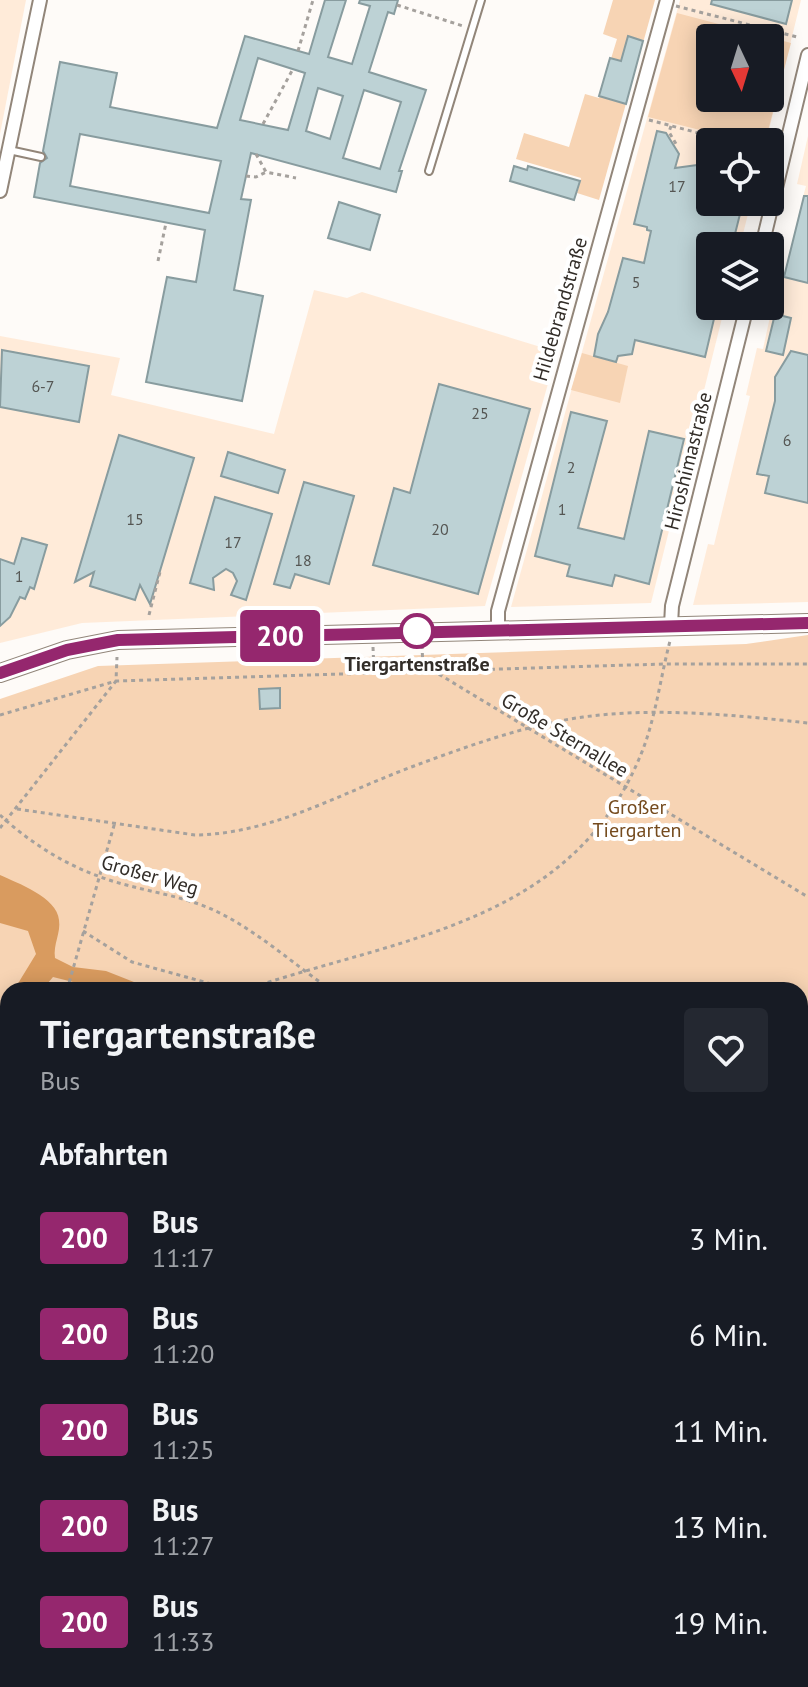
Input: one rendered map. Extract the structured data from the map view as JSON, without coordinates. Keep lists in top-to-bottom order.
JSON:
{
  "streets": {
    "street": ["Hildebrandstraße", "Hiroshimastraße"],
    "path": ["Große Sternallee", "Großer Weg"]
  },
  "parks": ["Großer Tiergarten"],
  "places": ["Tiergartenstraße"],
  "lines": ["bus line 200"],
  "house_numbers": [
    "17",
    "5",
    "6-7",
    "25",
    "6",
    "2",
    "1",
    "15",
    "20",
    "17",
    "18",
    "1"
  ],
  "north": "bottom",
  "page": {
    "on_map": "200",
    "heading": [
      ["Tiergartenstraße", "Bus"],
      "Abfahrten"
    ],
    "list": [
      {
        "mark": "200",
        "name": "Bus",
        "note": "11:17",
        "value": "3 Min."
      },
      {
        "mark": "200",
        "name": "Bus",
        "note": "11:20",
        "value": "6 Min."
      },
      {
        "mark": "200",
        "name": "Bus",
        "note": "11:25",
        "value": "11 Min."
      },
      {
        "mark": "200",
        "name": "Bus",
        "note": "11:27",
        "value": "13 Min."
      },
      {
        "mark": "200",
        "name": "Bus",
        "note": "11:33",
        "value": "19 Min."
      }
    ]
  }
}
